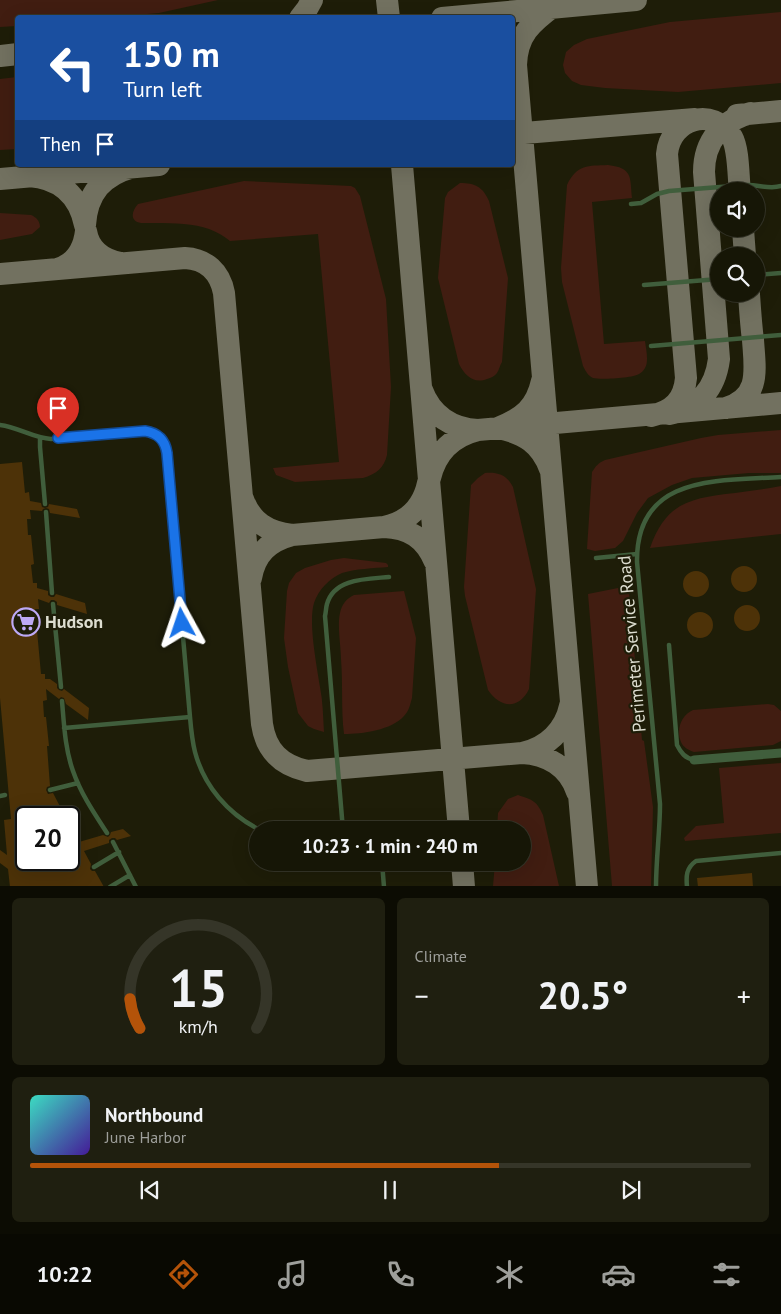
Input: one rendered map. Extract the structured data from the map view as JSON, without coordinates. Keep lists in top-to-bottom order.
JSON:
{
  "streets": {
    "lane": ["Perimeter Service Road"]
  },
  "places": {
    "supermarket": ["Hudson"]
  },
  "page": {
    "turn": ["150 m", "Turn left"],
    "then": "Then",
    "limit": "20",
    "trip": "10:23 · 1 min · 240 m",
    "tile": "Climate",
    "heat": ["−", "20.5°", "+"],
    "song": ["Northbound", "June Harbor"],
    "tabs": "10:22",
    "gauge": ["15", "km/h"]
  }
}
